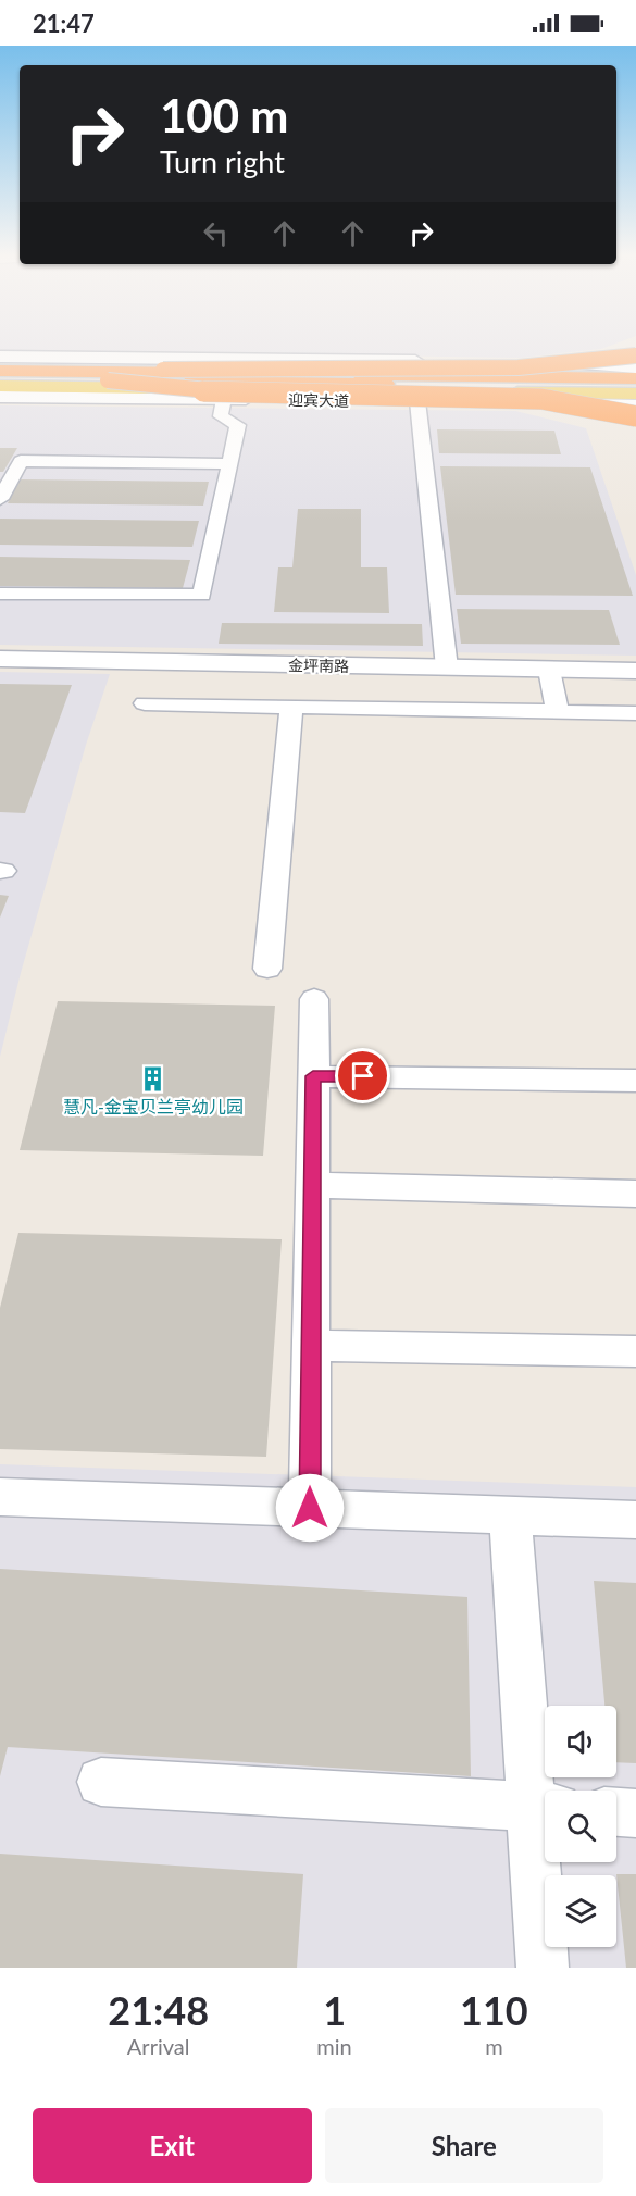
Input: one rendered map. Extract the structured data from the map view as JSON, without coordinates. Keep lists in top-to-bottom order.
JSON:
{
  "streets": {
    "main road": ["迎宾大道"],
    "street": ["金坪南路"]
  },
  "places": {
    "building": ["慧凡-金宝贝兰亭幼儿园"]
  },
  "page": {
    "status": "21:47",
    "turn": ["100 m", "Turn right"],
    "eta": [
      "21:48",
      "Arrival",
      "1",
      "min",
      "110",
      "m"
    ],
    "buttons": ["Exit", "Share"]
  }
}
